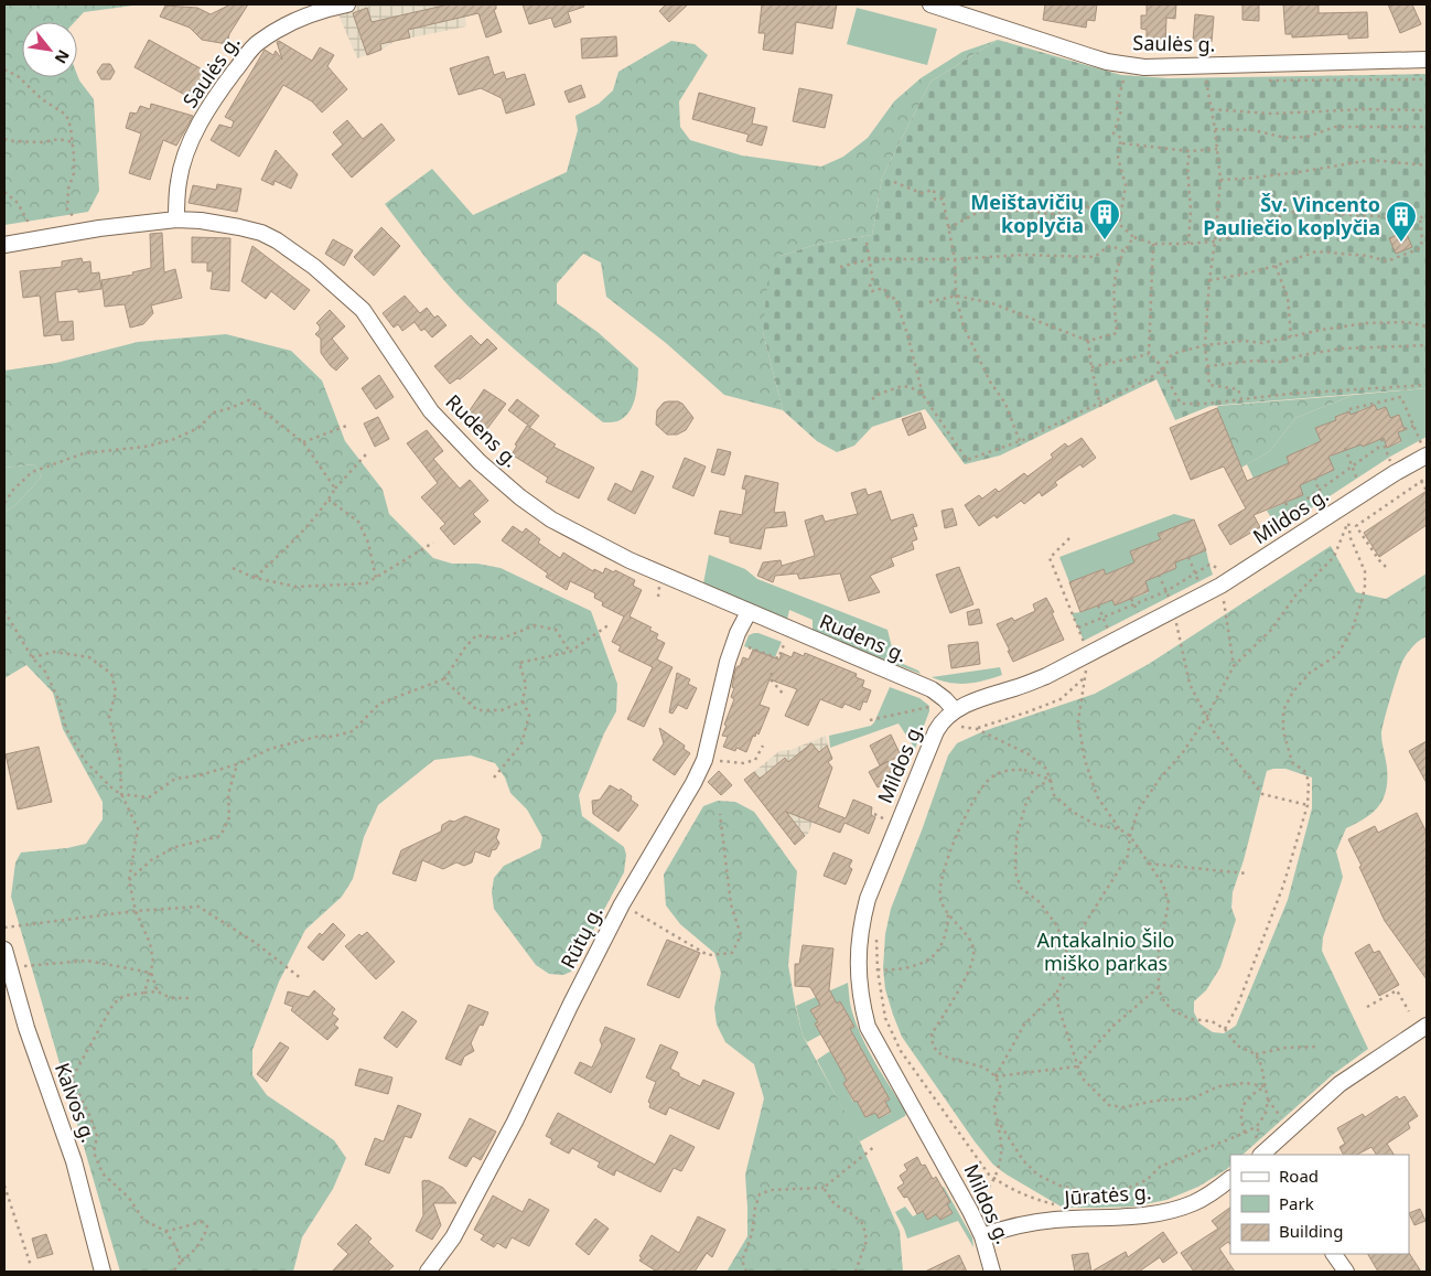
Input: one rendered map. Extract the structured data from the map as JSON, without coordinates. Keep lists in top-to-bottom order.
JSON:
{
  "streets": {
    "street": [
      "Saulės g.",
      "Rudens g.",
      "Mildos g.",
      "Rūtų g.",
      "Kalvos g.",
      "Jūratės g."
    ]
  },
  "crossings": [
    ["Saulės g.", "Rudens g."],
    ["Rudens g.", "Mildos g."],
    ["Rudens g.", "Rūtų g."],
    ["Mildos g.", "Jūratės g."]
  ],
  "parks": ["Antakalnio Šilo miško parkas"],
  "places": {
    "building": ["Meištavičių koplyčia", "Šv. Vincento Pauliečio koplyčia"]
  },
  "legend": ["Road", "Park", "Building"],
  "north": "bottom right"
}
